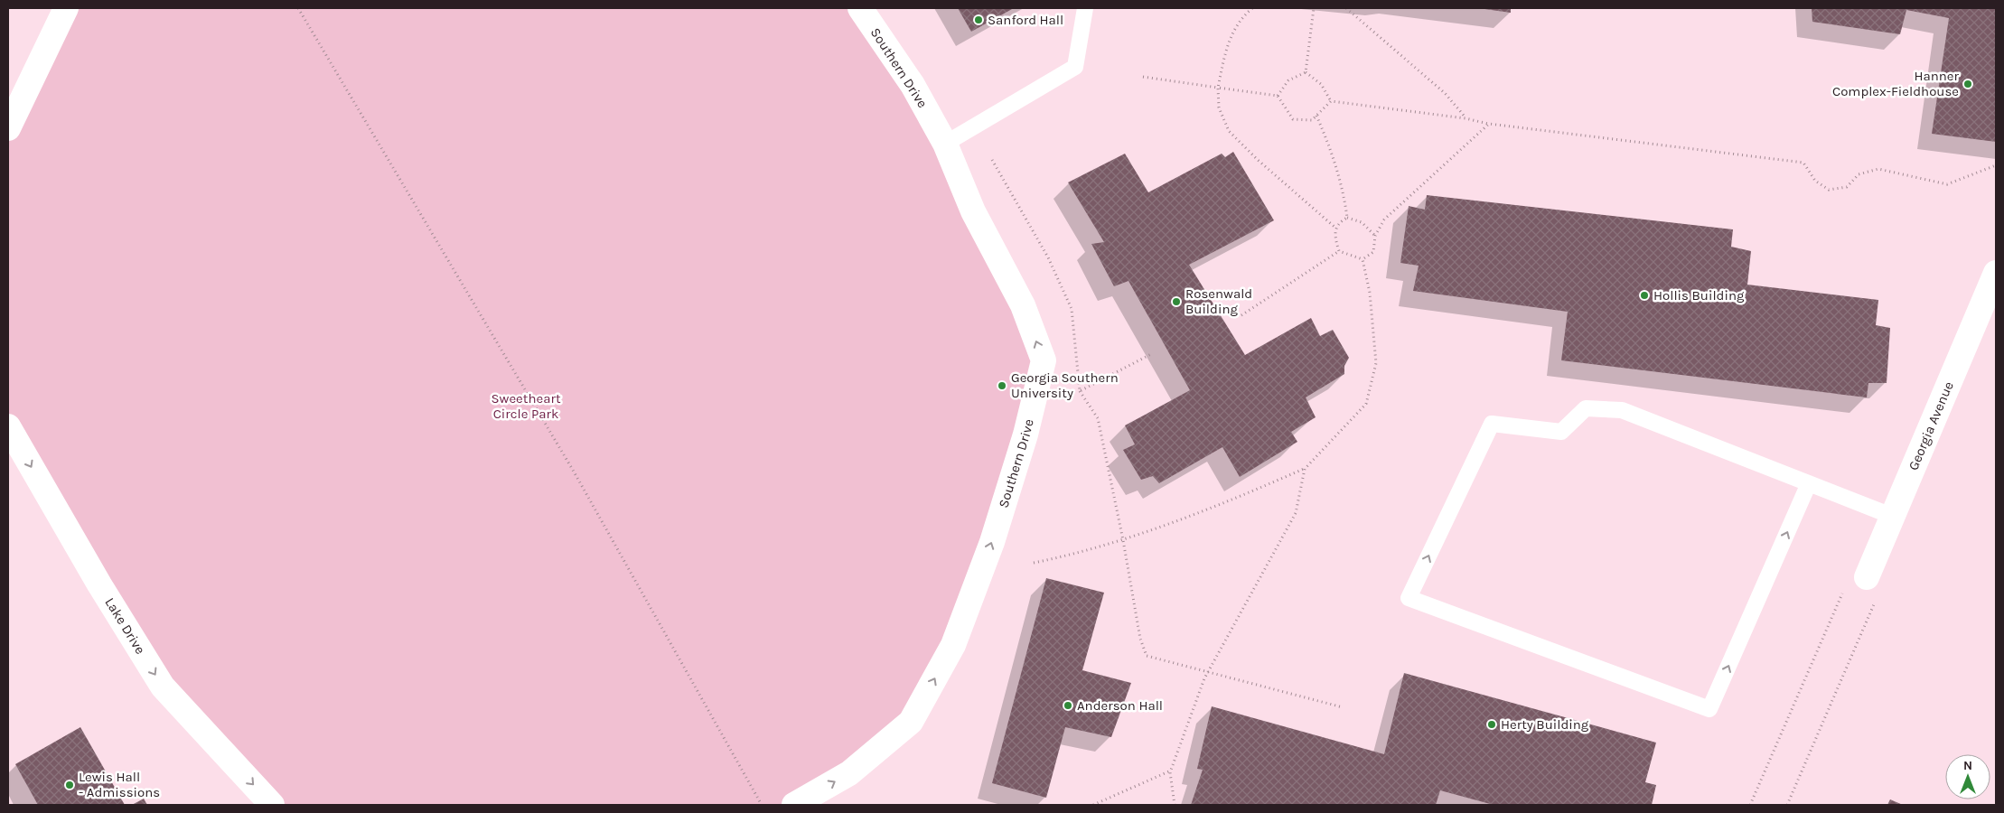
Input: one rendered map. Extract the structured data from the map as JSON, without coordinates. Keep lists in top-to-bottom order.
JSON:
{
  "streets": {
    "street": ["Southern Drive", "Georgia Avenue", "Lake Drive"]
  },
  "one_way": ["Southern Drive", "Lake Drive"],
  "parks": ["Sweetheart Circle Park"],
  "places": [
    "Sanford Hall",
    "Hanner Complex-Fieldhouse",
    "Hollis Building",
    "Rosenwald Building",
    "Georgia Southern University",
    "Anderson Hall",
    "Herty Building",
    "Lewis Hall - Admissions"
  ],
  "north": "top"
}
